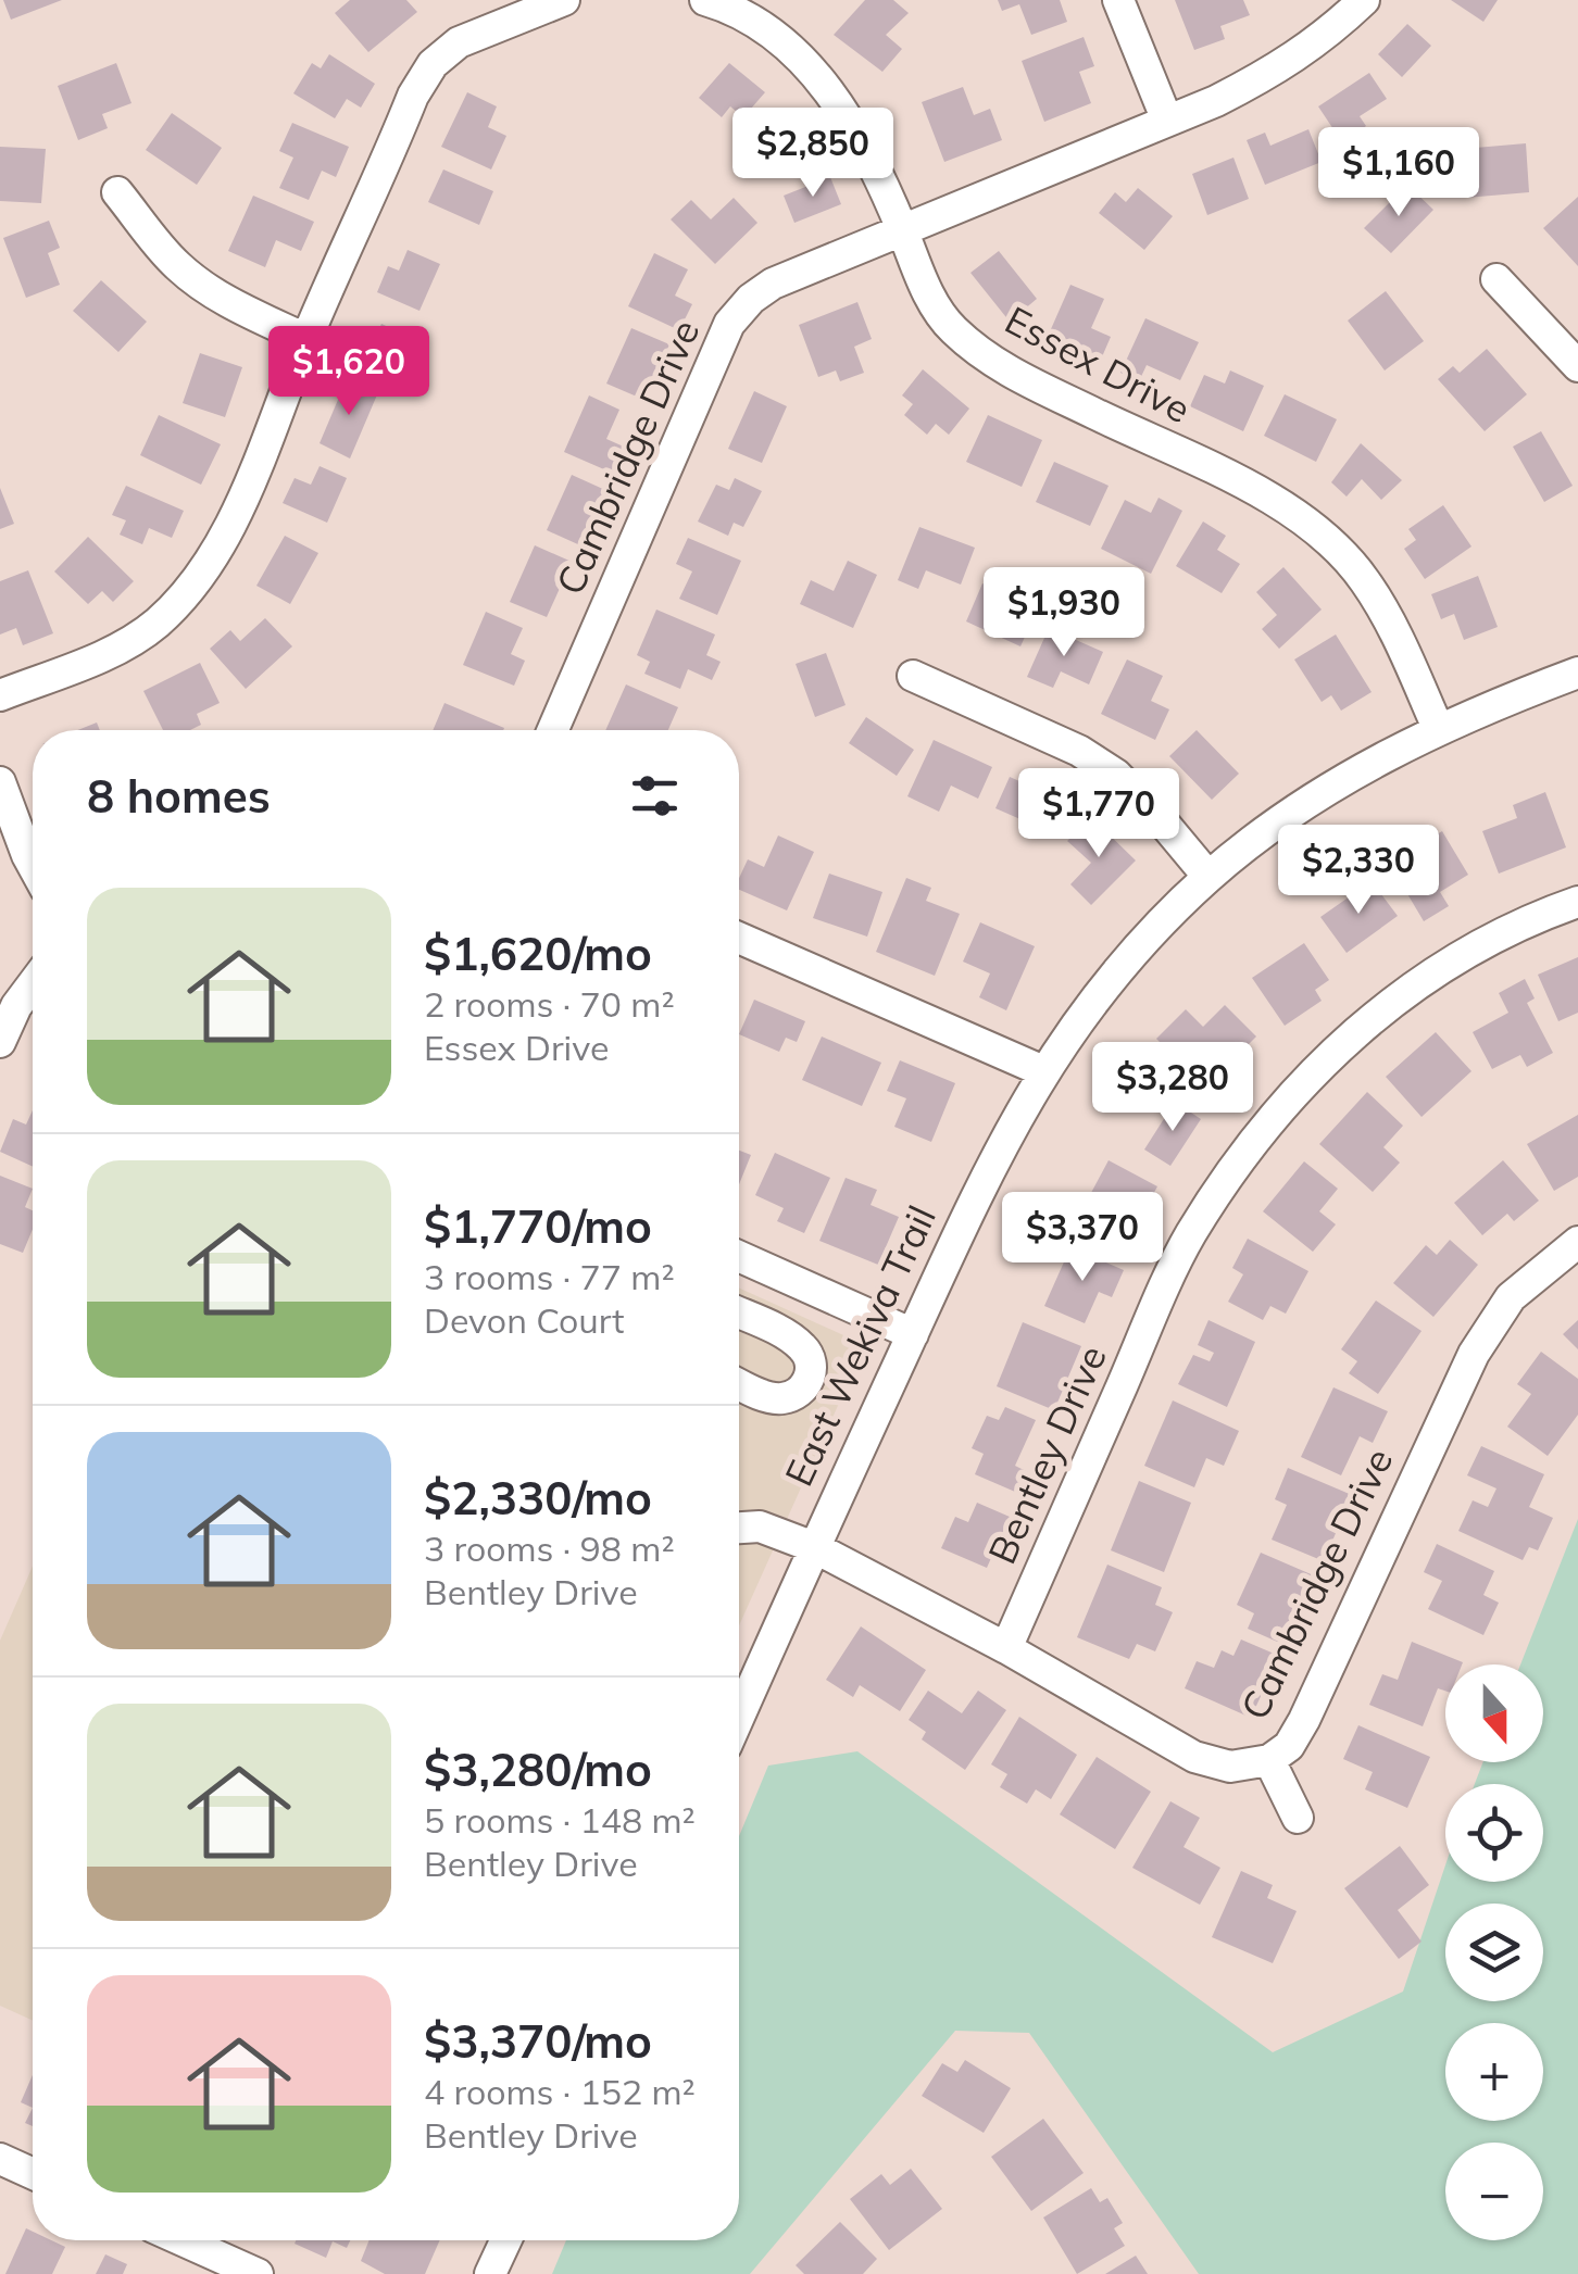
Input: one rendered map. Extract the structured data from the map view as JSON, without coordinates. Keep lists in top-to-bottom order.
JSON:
{
  "streets": {
    "street": [
      "Essex Drive",
      "Cambridge Drive",
      "East Wekiva Trail",
      "Bentley Drive"
    ]
  },
  "crossings": [
    ["Essex Drive", "Cambridge Drive"],
    ["Essex Drive", "East Wekiva Trail"],
    ["Cambridge Drive", "East Wekiva Trail"],
    ["Cambridge Drive", "Bentley Drive"]
  ],
  "north": "bottom",
  "page": {
    "price": [
      "$2,850",
      "$1,160",
      "$1,620",
      "$1,930",
      "$1,770",
      "$2,330",
      "$3,280",
      "$3,370"
    ],
    "heading": "8 homes",
    "list": [
      {
        "name": "$1,620/mo",
        "note": "2 rooms · 70 m² · Essex Drive"
      },
      {
        "name": "$1,770/mo",
        "note": "3 rooms · 77 m² · Devon Court"
      },
      {
        "name": "$2,330/mo",
        "note": "3 rooms · 98 m² · Bentley Drive"
      },
      {
        "name": "$3,280/mo",
        "note": "5 rooms · 148 m² · Bentley Drive"
      },
      {
        "name": "$3,370/mo",
        "note": "4 rooms · 152 m² · Bentley Drive"
      }
    ],
    "map_buttons": ["+", "−"]
  }
}
